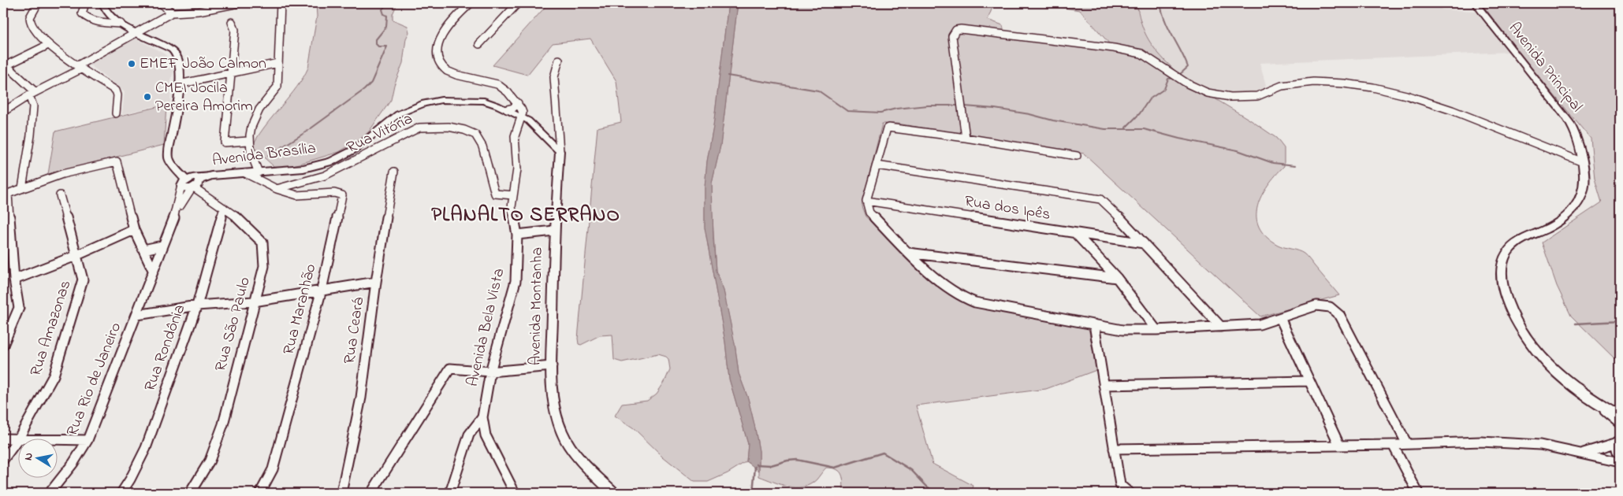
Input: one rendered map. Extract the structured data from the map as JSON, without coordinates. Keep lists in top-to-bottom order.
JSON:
{
  "streets": {
    "street": [
      "Avenida Principal",
      "Rua Vitória",
      "Avenida Brasília",
      "Rua dos Ipês",
      "Avenida Montanha",
      "Rua Maranhão",
      "Rua São Paulo",
      "Avenida Bela Vista",
      "Rua Amazonas",
      "Rua Ceará",
      "Rua Rondônia",
      "Rua Rio de Janeiro"
    ]
  },
  "crossings": [
    ["Rua Vitória", "Rua Maranhão"],
    ["Rua Vitória", "Avenida Bela Vista"],
    ["Avenida Brasília", "Avenida Bela Vista"],
    ["Avenida Brasília", "Rua Rio de Janeiro"],
    ["Rua São Paulo", "Rua Rondônia"],
    ["Rua São Paulo", "Rua Rio de Janeiro"]
  ],
  "districts": ["PLANALTO SERRANO"],
  "places": ["EMEF João Calmon", "CMEI Jocila Pereira Amorim"],
  "north": "left"
}
